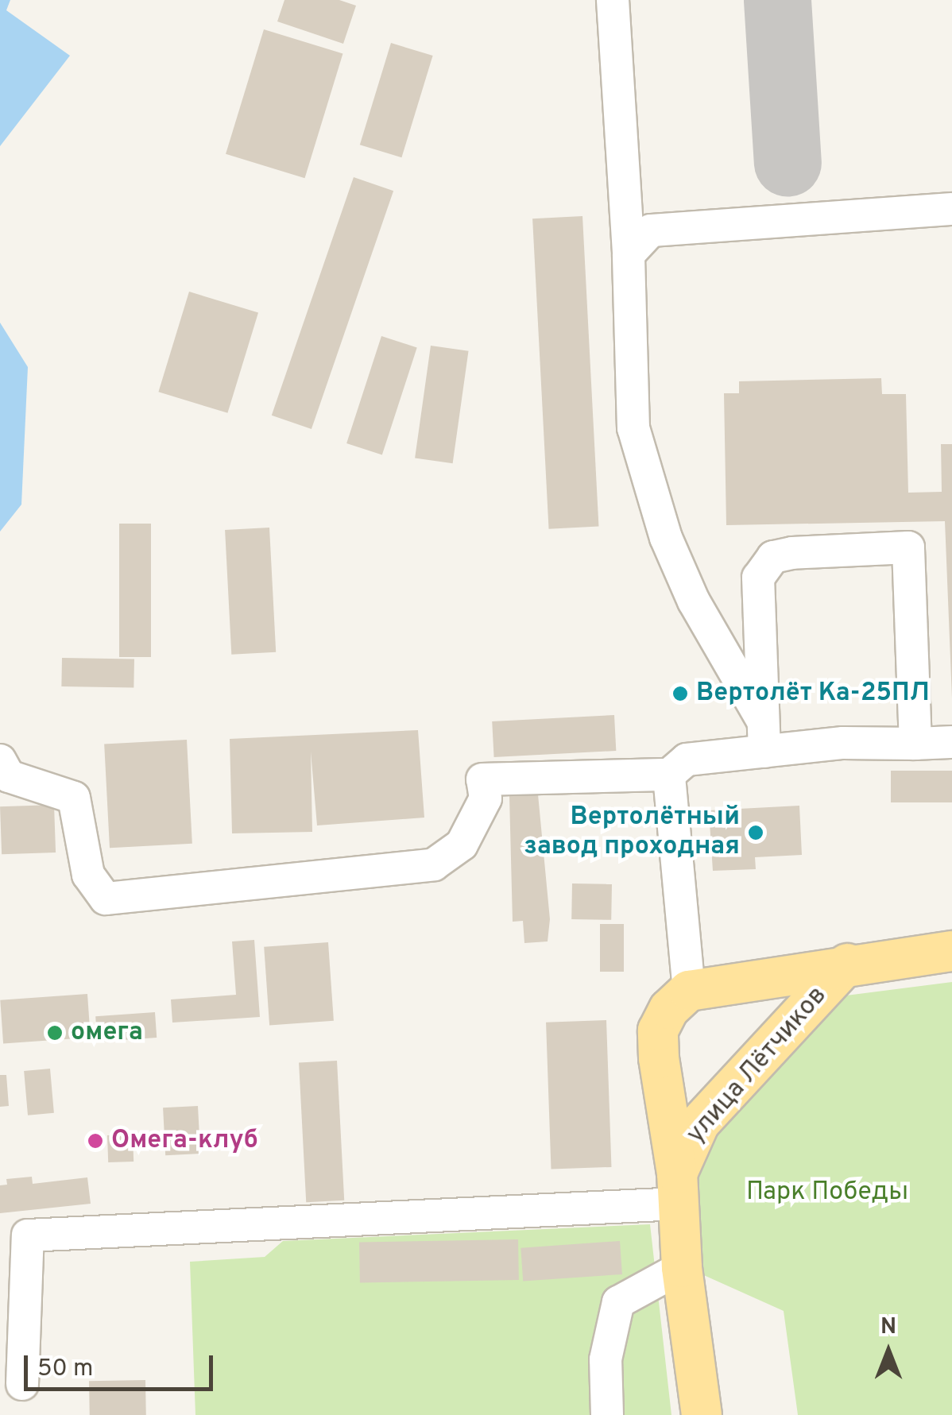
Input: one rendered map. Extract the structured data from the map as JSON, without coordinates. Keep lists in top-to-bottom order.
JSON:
{
  "streets": {
    "main road": ["улица Лётчиков"]
  },
  "parks": ["Парк Победы"],
  "places": [
    "Вертолёт Ка-25ПЛ",
    "Вертолётный завод проходная",
    "омега",
    "Омега-клуб"
  ],
  "scale_bar": "50 m",
  "north": "top"
}
